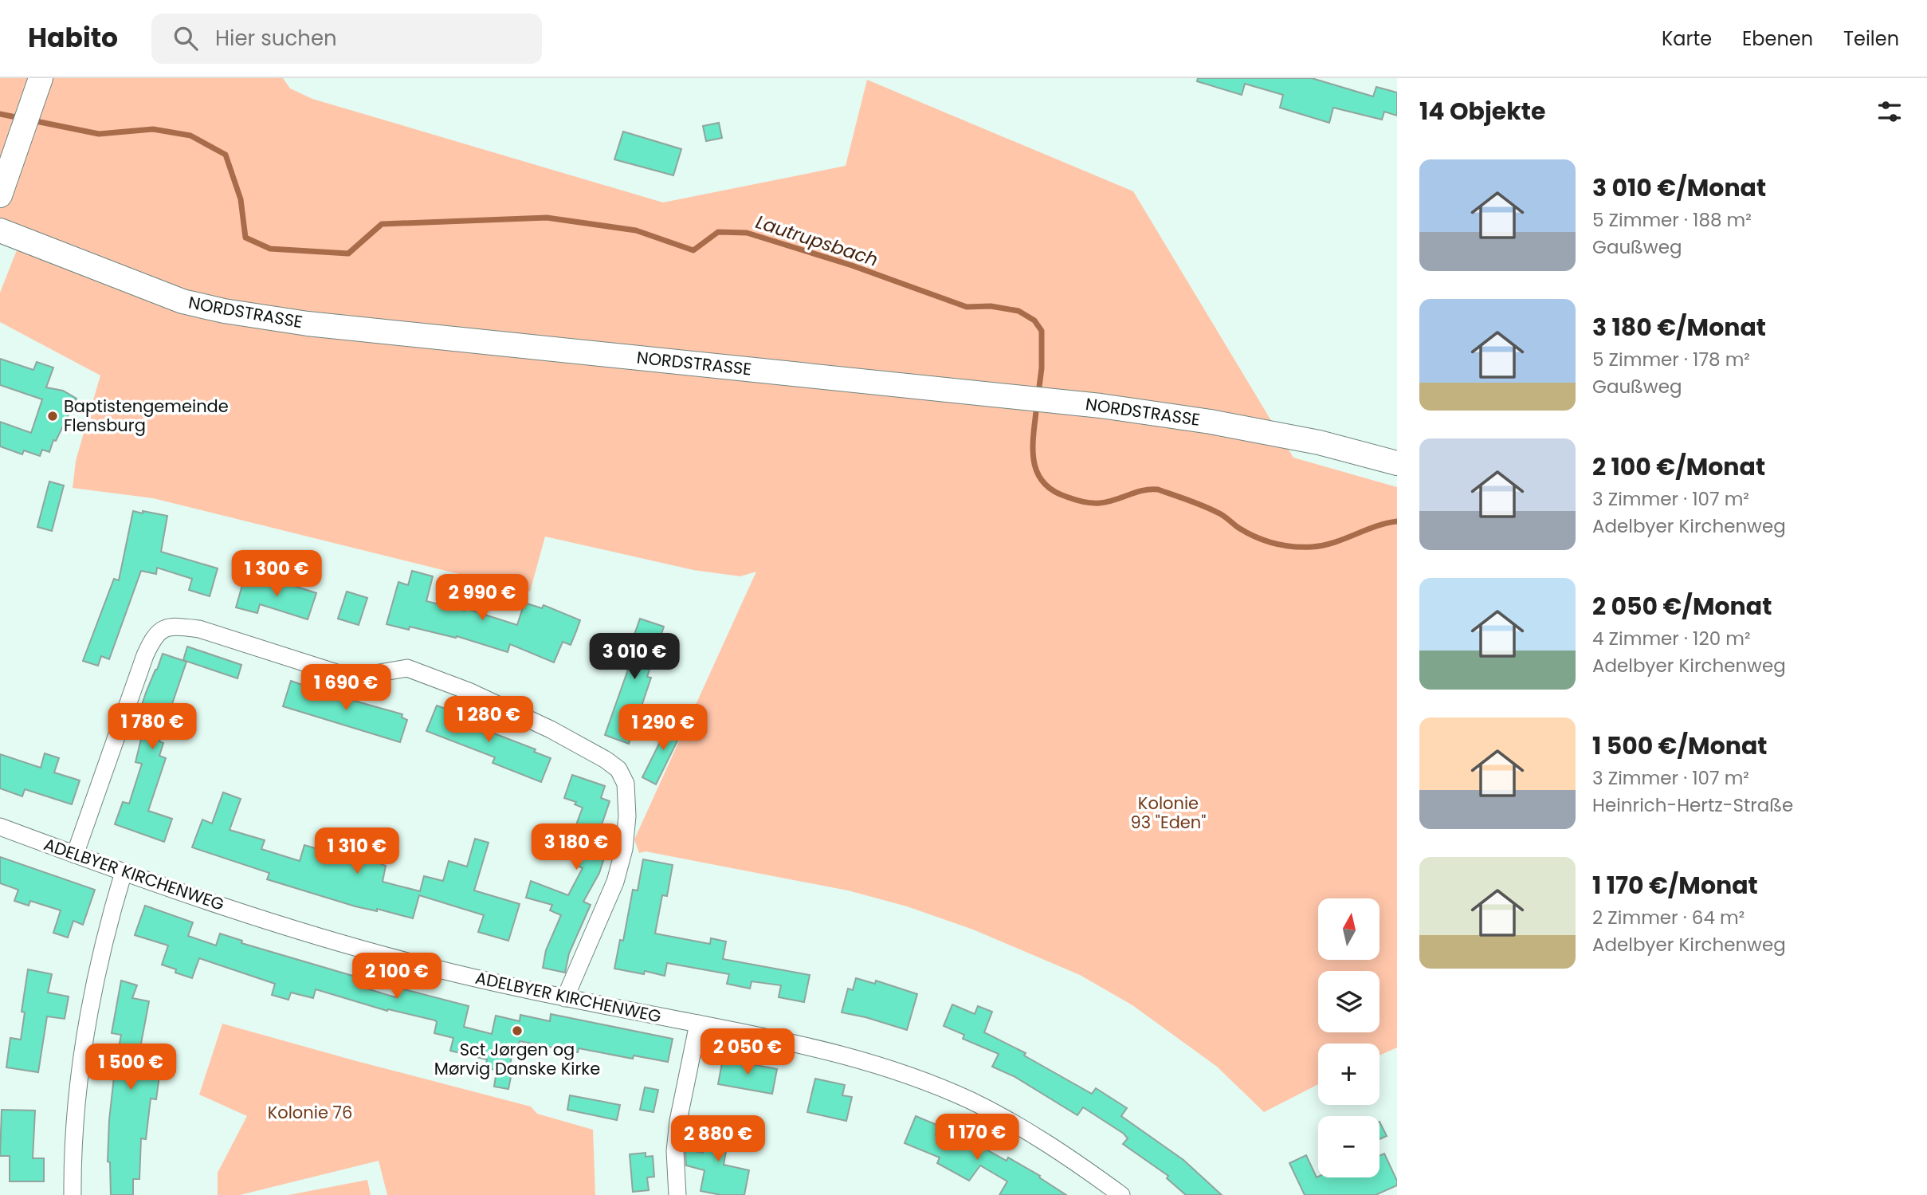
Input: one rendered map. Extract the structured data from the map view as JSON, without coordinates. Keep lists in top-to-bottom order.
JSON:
{
  "streets": {
    "main road": ["NORDSTRASSE"],
    "street": ["ADELBYER KIRCHENWEG"]
  },
  "water": ["Lautrupsbach"],
  "parks": ["Kolonie 93 \"Eden\"", "Kolonie 76"],
  "places": ["Baptistengemeinde Flensburg", "Sct Jørgen og Mørvig Danske Kirke"],
  "north": "top",
  "page": {
    "header": "Habito",
    "search": "Hier suchen",
    "nav": ["Karte", "Ebenen", "Teilen"],
    "heading": "14 Objekte",
    "list": [
      {
        "name": "3 010 €/Monat",
        "note": "5 Zimmer · 188 m² · Gaußweg"
      },
      {
        "name": "3 180 €/Monat",
        "note": "5 Zimmer · 178 m² · Gaußweg"
      },
      {
        "name": "2 100 €/Monat",
        "note": "3 Zimmer · 107 m² · Adelbyer Kirchenweg"
      },
      {
        "name": "2 050 €/Monat",
        "note": "4 Zimmer · 120 m² · Adelbyer Kirchenweg"
      },
      {
        "name": "1 500 €/Monat",
        "note": "3 Zimmer · 107 m² · Heinrich-Hertz-Straße"
      },
      {
        "name": "1 170 €/Monat",
        "note": "2 Zimmer · 64 m² · Adelbyer Kirchenweg"
      }
    ],
    "price": [
      "1 300 €",
      "2 990 €",
      "3 010 €",
      "1 690 €",
      "1 280 €",
      "1 780 €",
      "1 290 €",
      "3 180 €",
      "1 310 €",
      "2 100 €",
      "2 050 €",
      "1 500 €",
      "1 170 €",
      "2 880 €"
    ],
    "map_buttons": ["+", "−"]
  }
}
